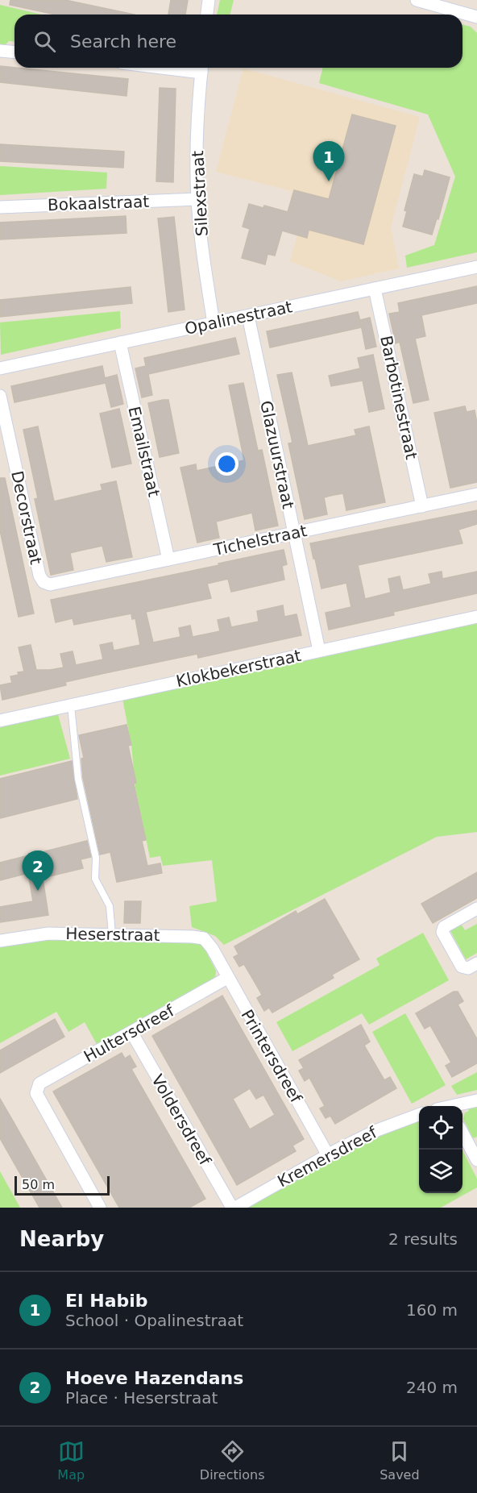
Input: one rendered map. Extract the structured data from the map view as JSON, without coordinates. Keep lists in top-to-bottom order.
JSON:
{
  "streets": {
    "street": [
      "Silexstraat",
      "Bokaalstraat",
      "Opalinestraat",
      "Barbotinestraat",
      "Emailstraat",
      "Glazuurstraat",
      "Decorstraat",
      "Tichelstraat",
      "Klokbekerstraat",
      "Heserstraat",
      "Hultersdreef",
      "Printersdreef",
      "Voldersdreef",
      "Kremersdreef"
    ]
  },
  "crossings": [
    ["Silexstraat", "Bokaalstraat"],
    ["Silexstraat", "Opalinestraat"],
    ["Opalinestraat", "Barbotinestraat"],
    ["Opalinestraat", "Emailstraat"],
    ["Opalinestraat", "Glazuurstraat"],
    ["Barbotinestraat", "Tichelstraat"],
    ["Emailstraat", "Tichelstraat"],
    ["Glazuurstraat", "Tichelstraat"],
    ["Glazuurstraat", "Klokbekerstraat"],
    ["Decorstraat", "Tichelstraat"],
    ["Heserstraat", "Printersdreef"],
    ["Hultersdreef", "Printersdreef"],
    ["Hultersdreef", "Voldersdreef"],
    ["Printersdreef", "Kremersdreef"],
    ["Voldersdreef", "Kremersdreef"]
  ],
  "scale_bar": "50 m",
  "page": {
    "search": "Search here",
    "pins": ["1", "2"],
    "scale": "50 m",
    "heading": ["Nearby", "2 results"],
    "list": [
      {
        "mark": "1",
        "name": "El Habib",
        "note": "School · Opalinestraat",
        "value": "160 m"
      },
      {
        "mark": "2",
        "name": "Hoeve Hazendans",
        "note": "Place · Heserstraat",
        "value": "240 m"
      }
    ],
    "nav": ["Map", "Directions", "Saved"]
  }
}
